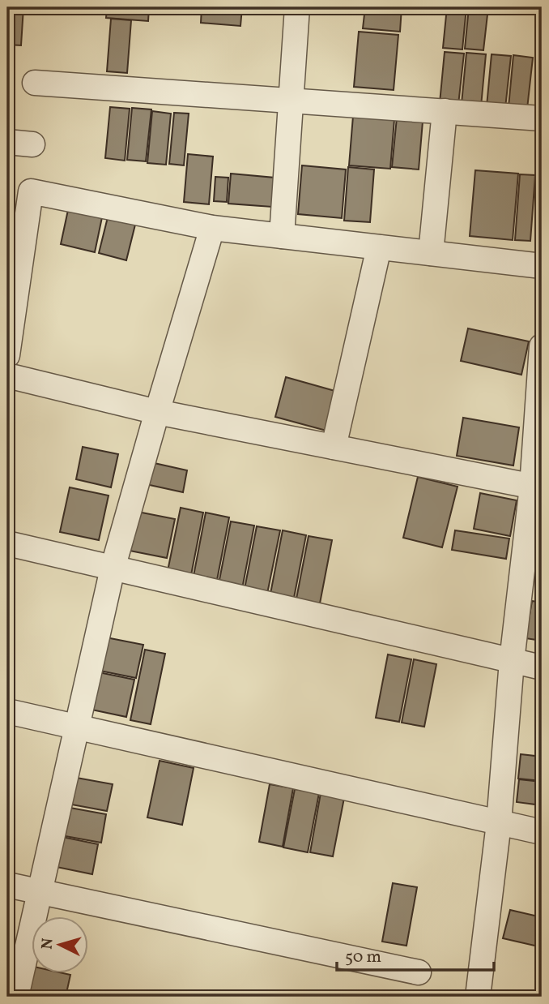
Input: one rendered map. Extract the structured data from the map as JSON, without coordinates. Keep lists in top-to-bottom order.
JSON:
{
  "scale_bar": "50 m",
  "north": "left"
}
